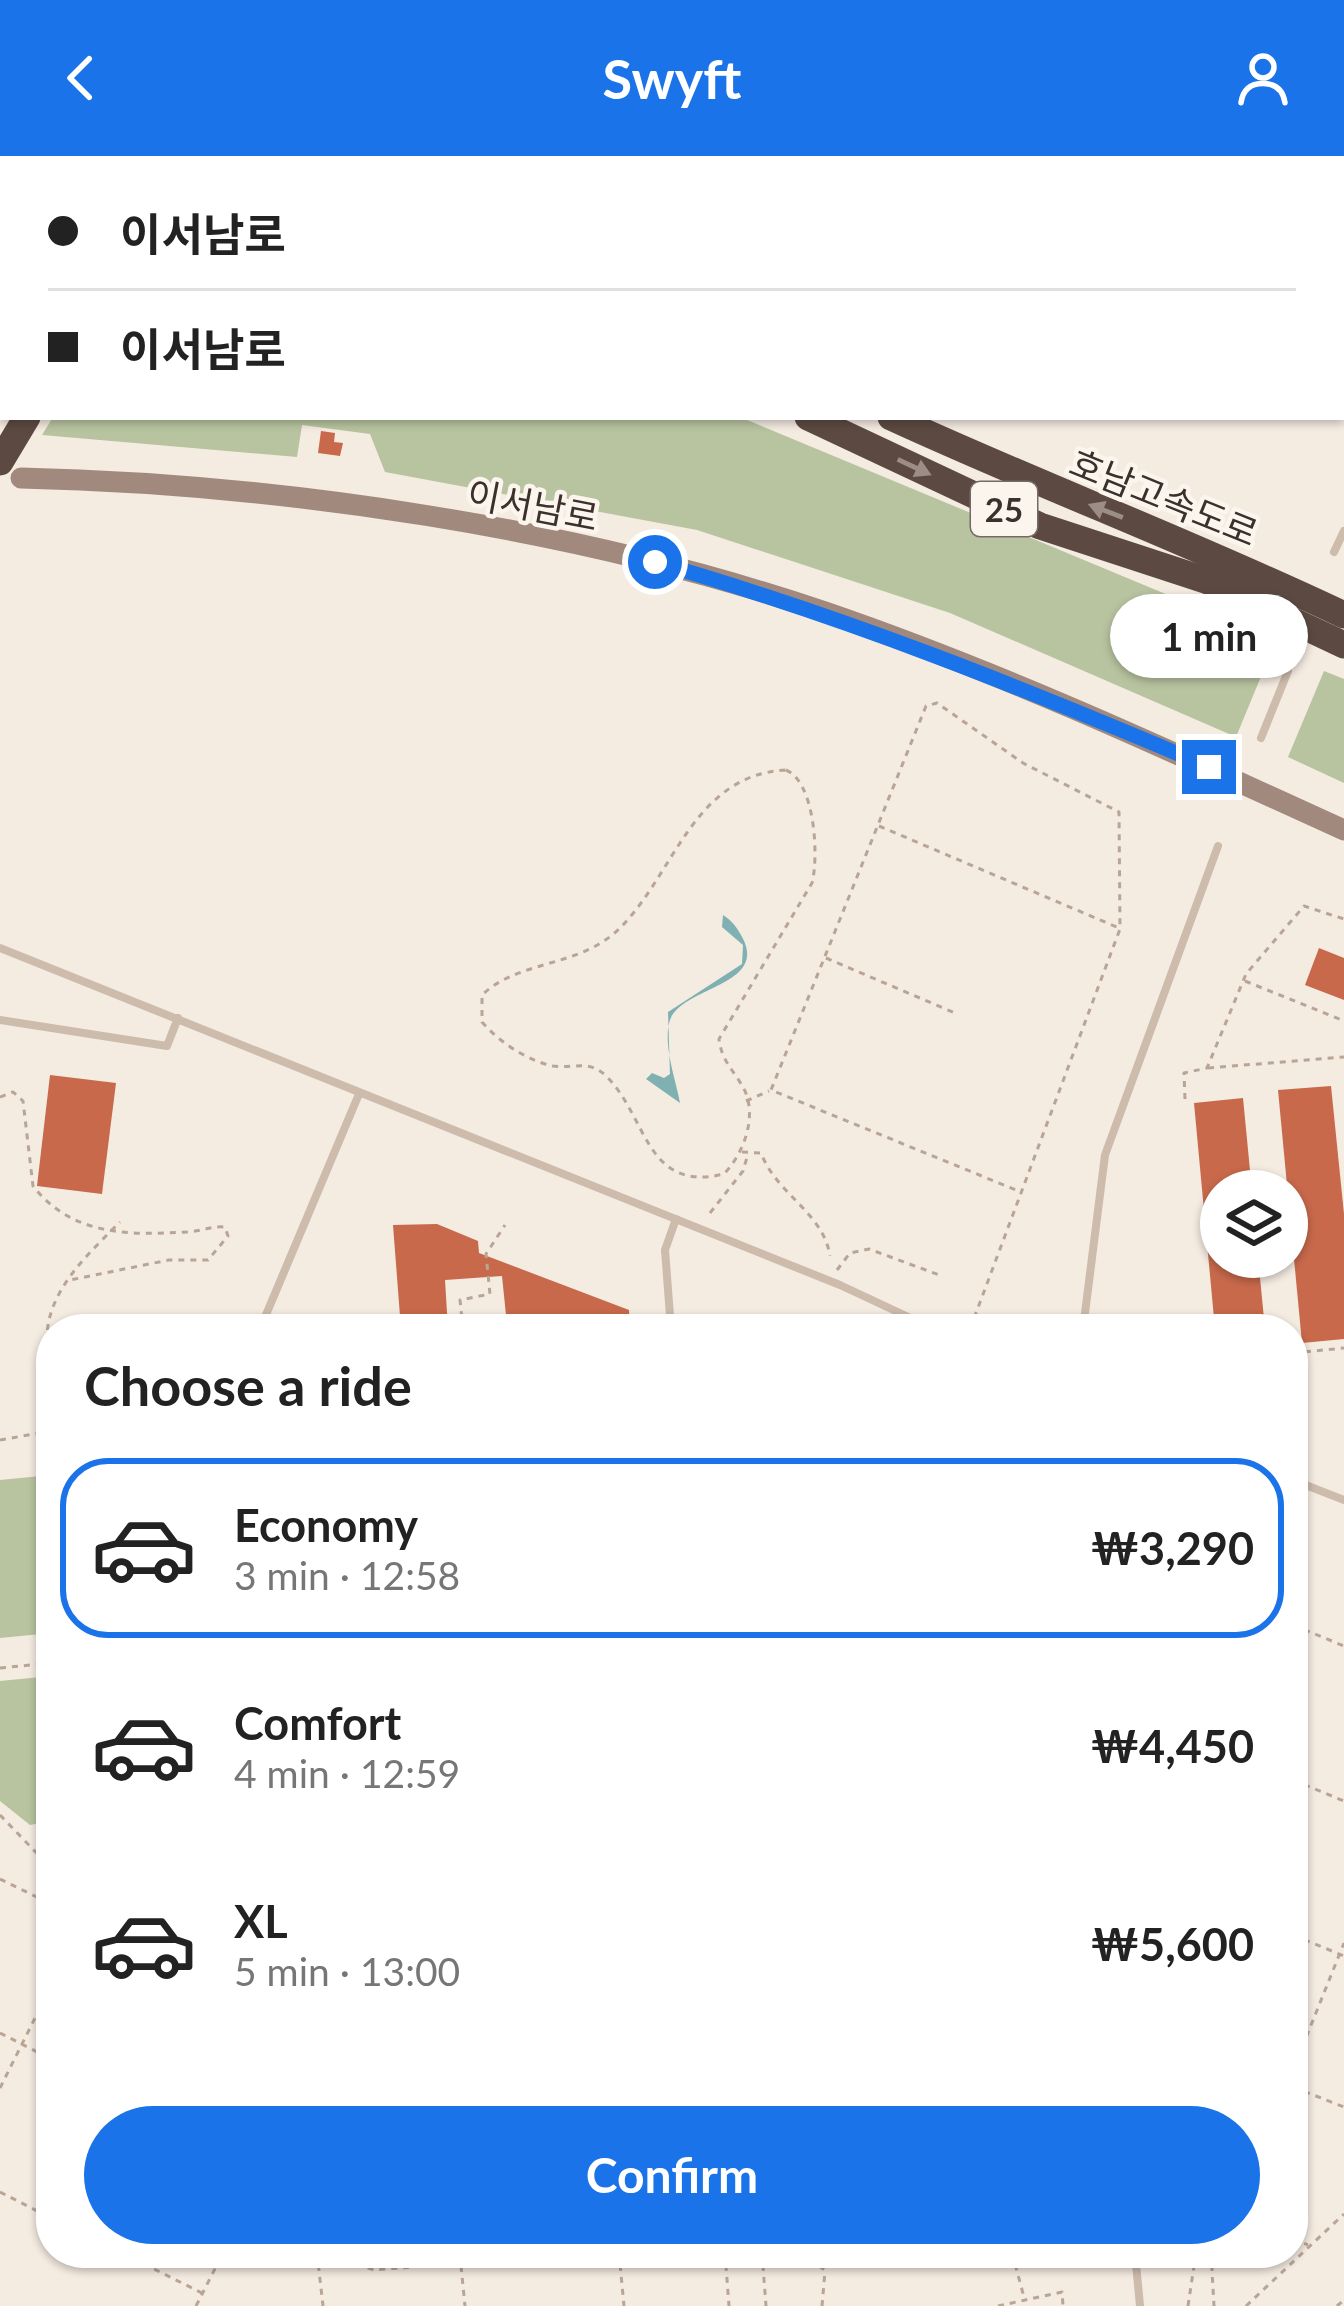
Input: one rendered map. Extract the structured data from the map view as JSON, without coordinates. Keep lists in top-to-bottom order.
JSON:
{
  "streets": {
    "highway": ["호남고속도로", "25"],
    "main road": ["이서남로"]
  },
  "page": {
    "header": "Swyft",
    "banner": ["이서남로", "이서남로"],
    "bubble": "1 min",
    "heading": "Choose a ride",
    "list": [
      {
        "name": "Economy",
        "note": "3 min · 12:58",
        "value": "₩3,290"
      },
      {
        "name": "Comfort",
        "note": "4 min · 12:59",
        "value": "₩4,450"
      },
      {
        "name": "XL",
        "note": "5 min · 13:00",
        "value": "₩5,600"
      }
    ],
    "buttons": "Confirm"
  }
}
